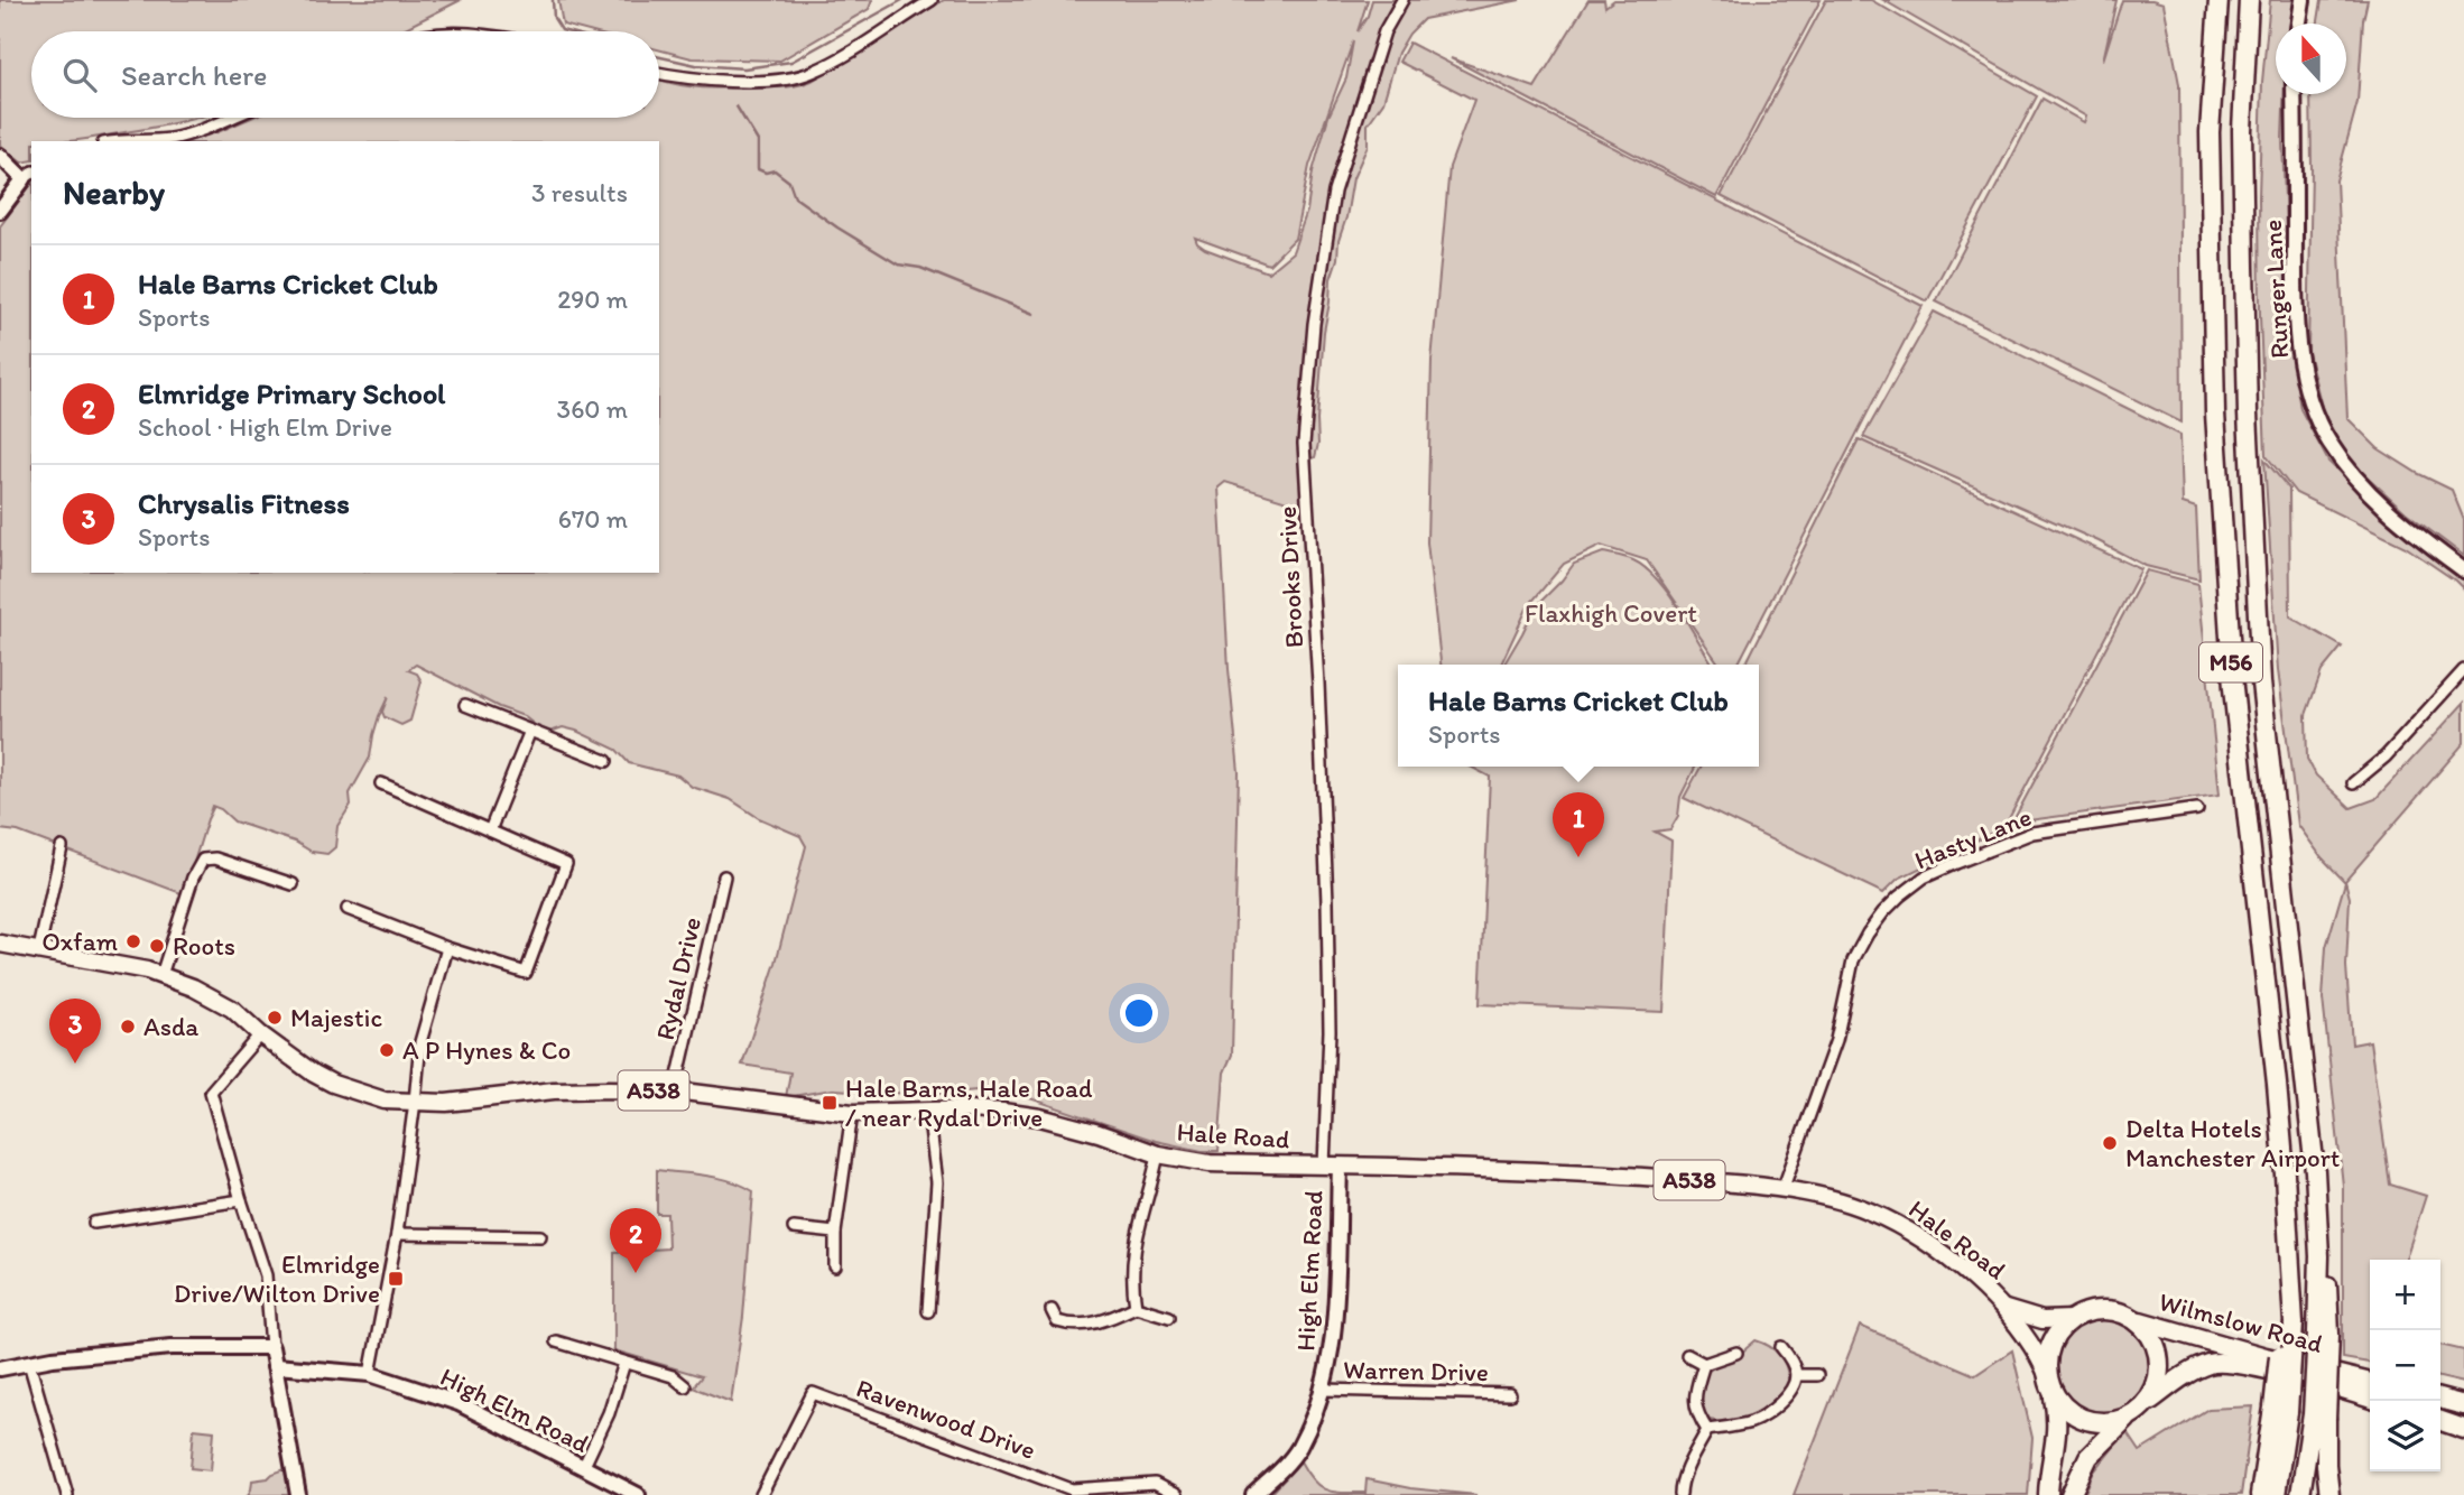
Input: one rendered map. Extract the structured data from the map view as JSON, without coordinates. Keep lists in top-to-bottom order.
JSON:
{
  "streets": {
    "highway": ["M56", "A538", "Wilmslow Road"],
    "main road": ["Hale Road"],
    "street": [
      "Runger Lane",
      "Brooks Drive",
      "Hasty Lane",
      "Rydal Drive",
      "High Elm Road",
      "Warren Drive",
      "Ravenwood Drive"
    ]
  },
  "crossings": [
    ["Brooks Drive", "Hale Road"],
    ["Brooks Drive", "High Elm Road"],
    ["Hasty Lane", "Hale Road"],
    ["Rydal Drive", "Hale Road"],
    ["A538", "Hale Road"],
    ["A538", "Wilmslow Road"],
    ["Hale Road", "High Elm Road"],
    ["Hale Road", "Wilmslow Road"],
    ["High Elm Road", "Warren Drive"]
  ],
  "parks": ["Flaxhigh Covert"],
  "places": {
    "other": [
      "Oxfam",
      "Roots",
      "Majestic",
      "Asda",
      "A P Hynes & Co",
      "Delta Hotels Manchester Airport"
    ],
    "transit": ["Hale Barns, Hale Road / near Rydal Drive", "Elmridge Drive/Wilton Drive"]
  },
  "north": "top",
  "page": {
    "search": "Search here",
    "heading": ["Nearby", "3 results"],
    "list": [
      {
        "mark": "1",
        "name": "Hale Barns Cricket Club",
        "note": "Sports",
        "value": "290 m"
      },
      {
        "mark": "2",
        "name": "Elmridge Primary School",
        "note": "School · High Elm Drive",
        "value": "360 m"
      },
      {
        "mark": "3",
        "name": "Chrysalis Fitness",
        "note": "Sports",
        "value": "670 m"
      }
    ],
    "popup": ["Hale Barns Cricket Club", "Sports"],
    "pins": ["1", "3", "2"],
    "map_buttons": ["+", "−"]
  }
}
